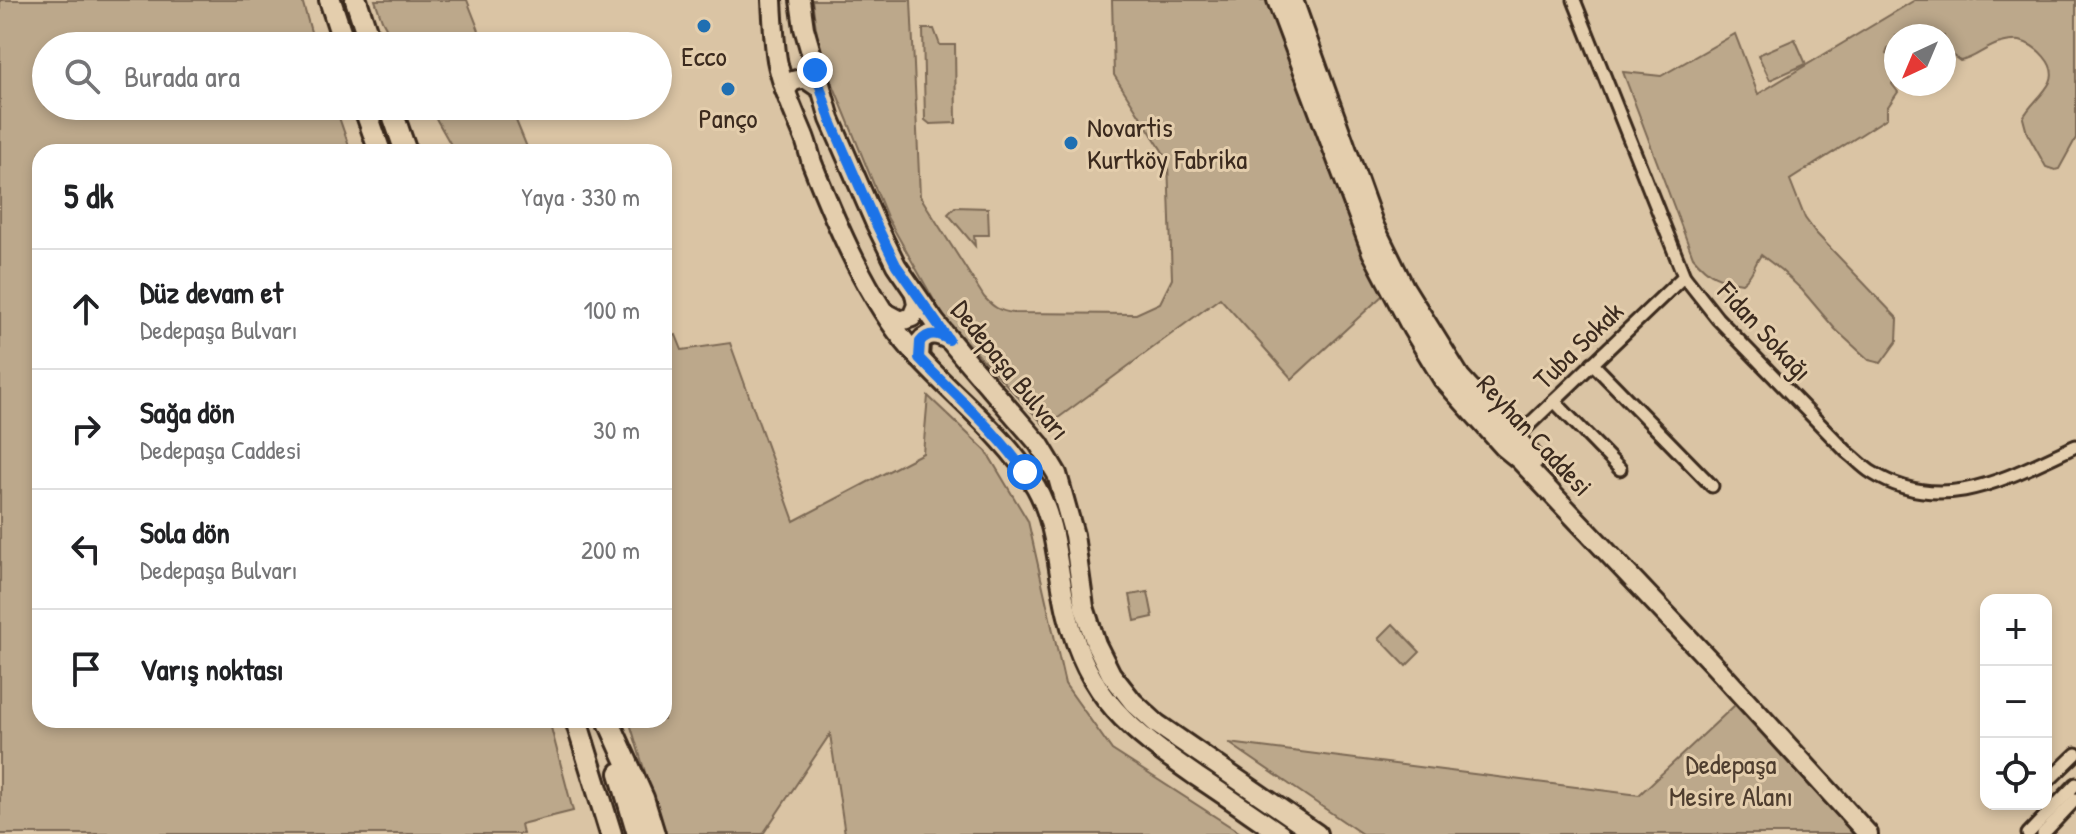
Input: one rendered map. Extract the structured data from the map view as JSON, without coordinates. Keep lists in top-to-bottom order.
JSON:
{
  "streets": {
    "main road": ["Dedepaşa Bulvarı", "Reyhan Caddesi"],
    "street": ["Fidan Sokağı", "Tuba Sokak"]
  },
  "crossings": [
    ["Fidan Sokağı", "Tuba Sokak"],
    ["Tuba Sokak", "Reyhan Caddesi"]
  ],
  "parks": ["Dedepaşa Mesire Alanı"],
  "places": ["Ecco", "Panço", "Novartis Kurtköy Fabrika"],
  "north": "bottom left",
  "page": {
    "search": "Burada ara",
    "heading": ["5 dk", "Yaya · 330 m"],
    "list": [
      ["Düz devam et", "Dedepaşa Bulvarı", "100 m"],
      ["Sağa dön", "Dedepaşa Caddesi", "30 m"],
      ["Sola dön", "Dedepaşa Bulvarı", "200 m"],
      "Varış noktası"
    ],
    "map_buttons": ["+", "−"]
  }
}
